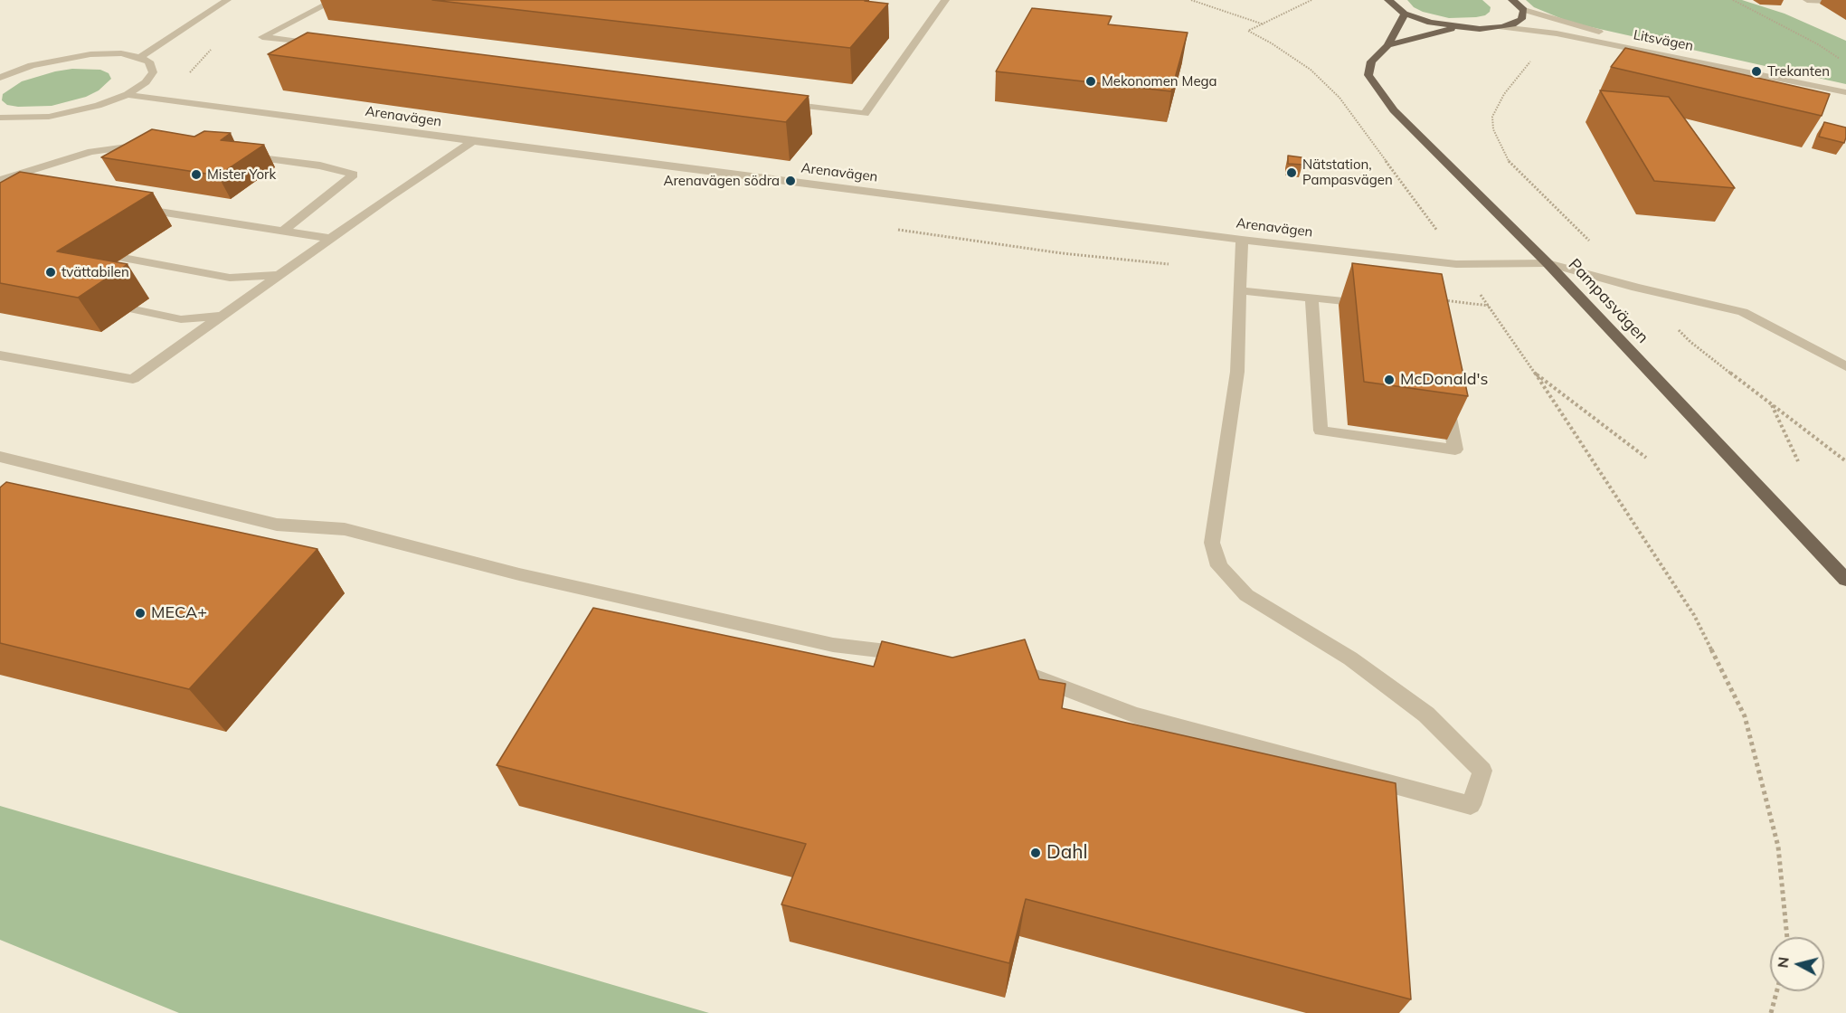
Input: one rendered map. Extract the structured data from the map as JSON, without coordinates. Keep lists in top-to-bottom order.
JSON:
{
  "streets": {
    "main road": ["Pampasvägen"],
    "street": ["Litsvägen", "Arenavägen"]
  },
  "crossings": [
    ["Arenavägen", "Pampasvägen"]
  ],
  "places": [
    "Trekanten",
    "Mekonomen Mega",
    "Nätstation, Pampasvägen",
    "Mister York",
    "Arenavägen södra",
    "tvättabilen",
    "McDonald's",
    "MECA+",
    "Dahl"
  ],
  "north": "left"
}
